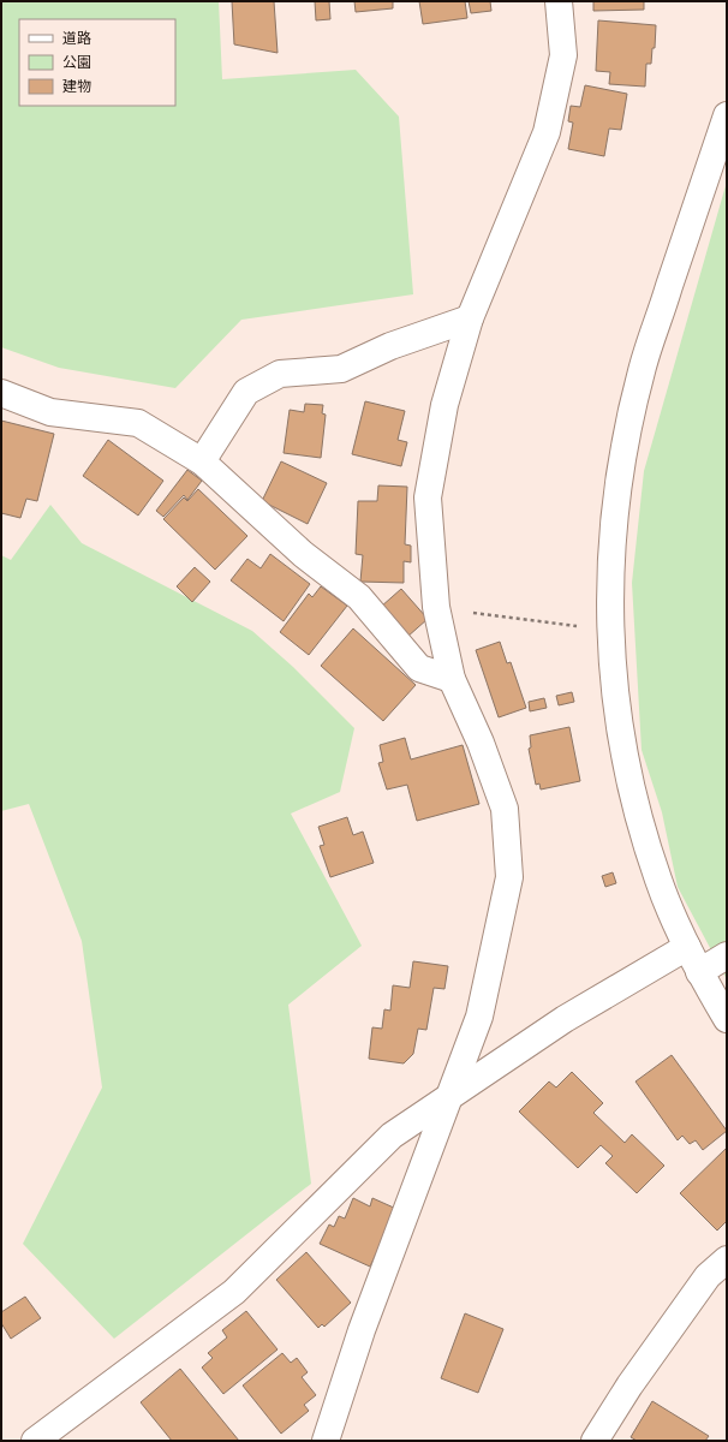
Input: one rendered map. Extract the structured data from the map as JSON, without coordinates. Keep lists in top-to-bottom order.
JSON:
{
  "legend": ["道路", "公園", "建物"]
}
